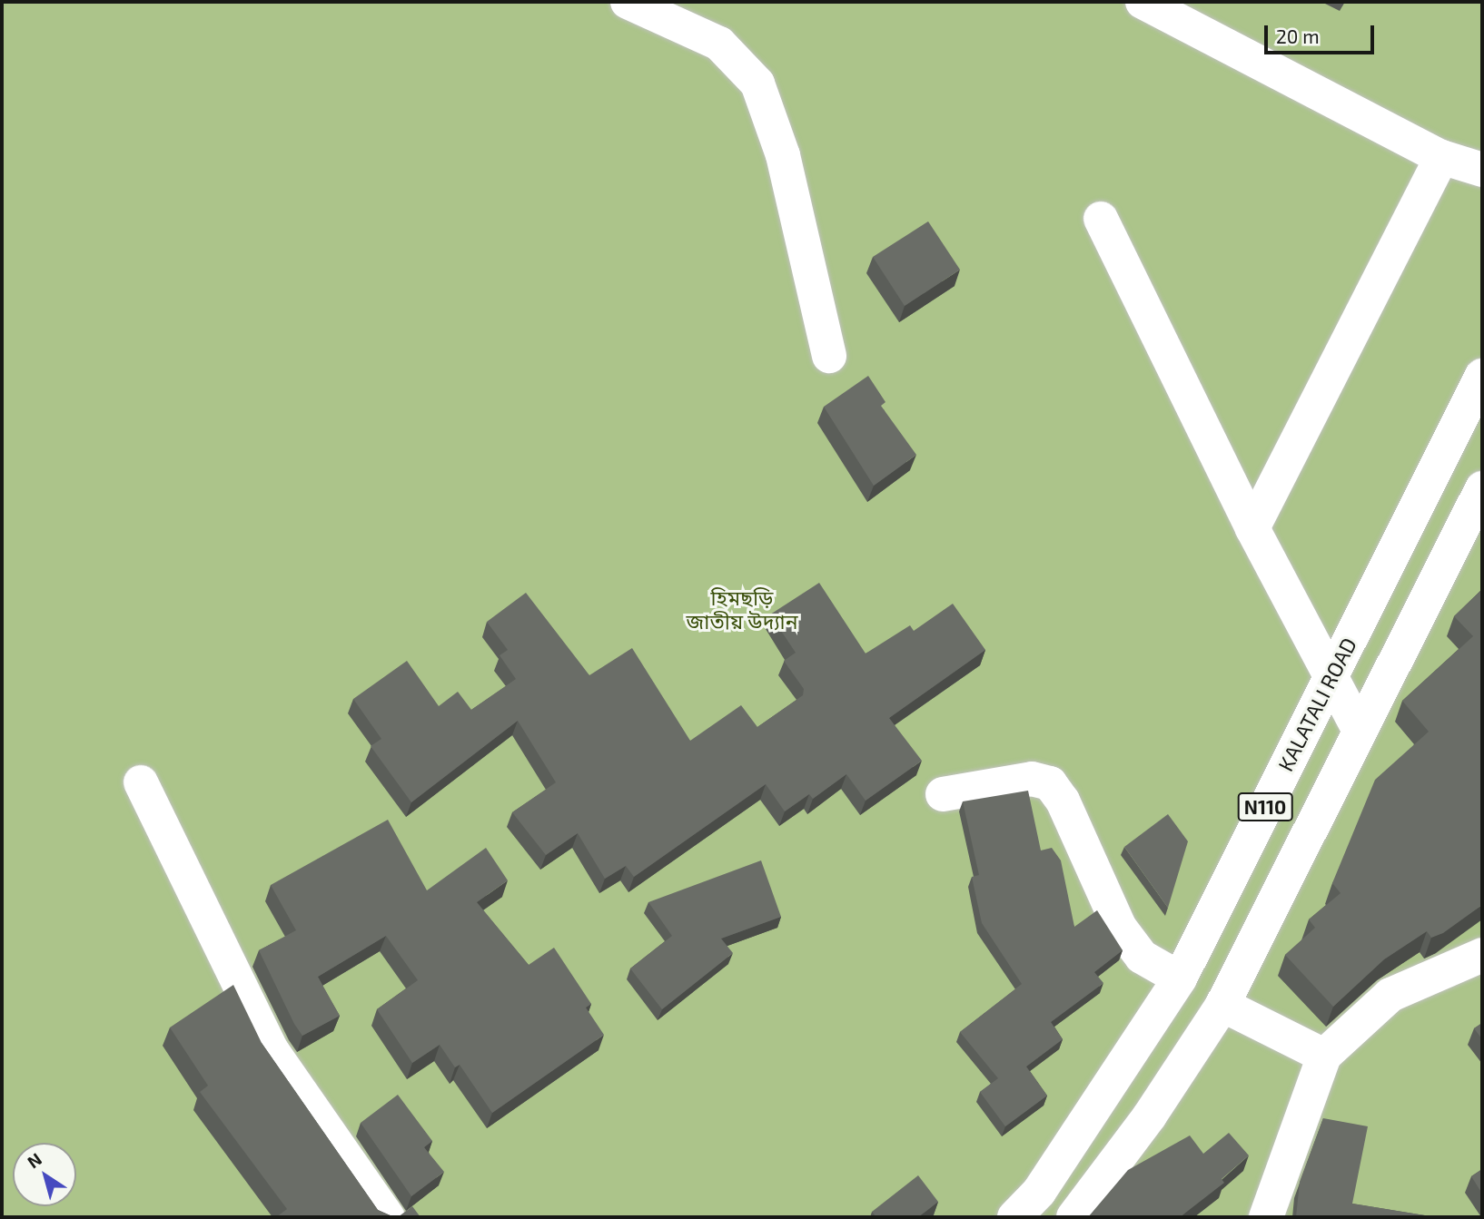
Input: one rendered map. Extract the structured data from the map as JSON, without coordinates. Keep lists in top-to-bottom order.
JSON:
{
  "streets": {
    "main road": ["KALATALI ROAD", "N110"]
  },
  "parks": ["হিমছড়ি জাতীয় উদ্যান"],
  "scale_bar": "20 m",
  "north": "top left"
}
